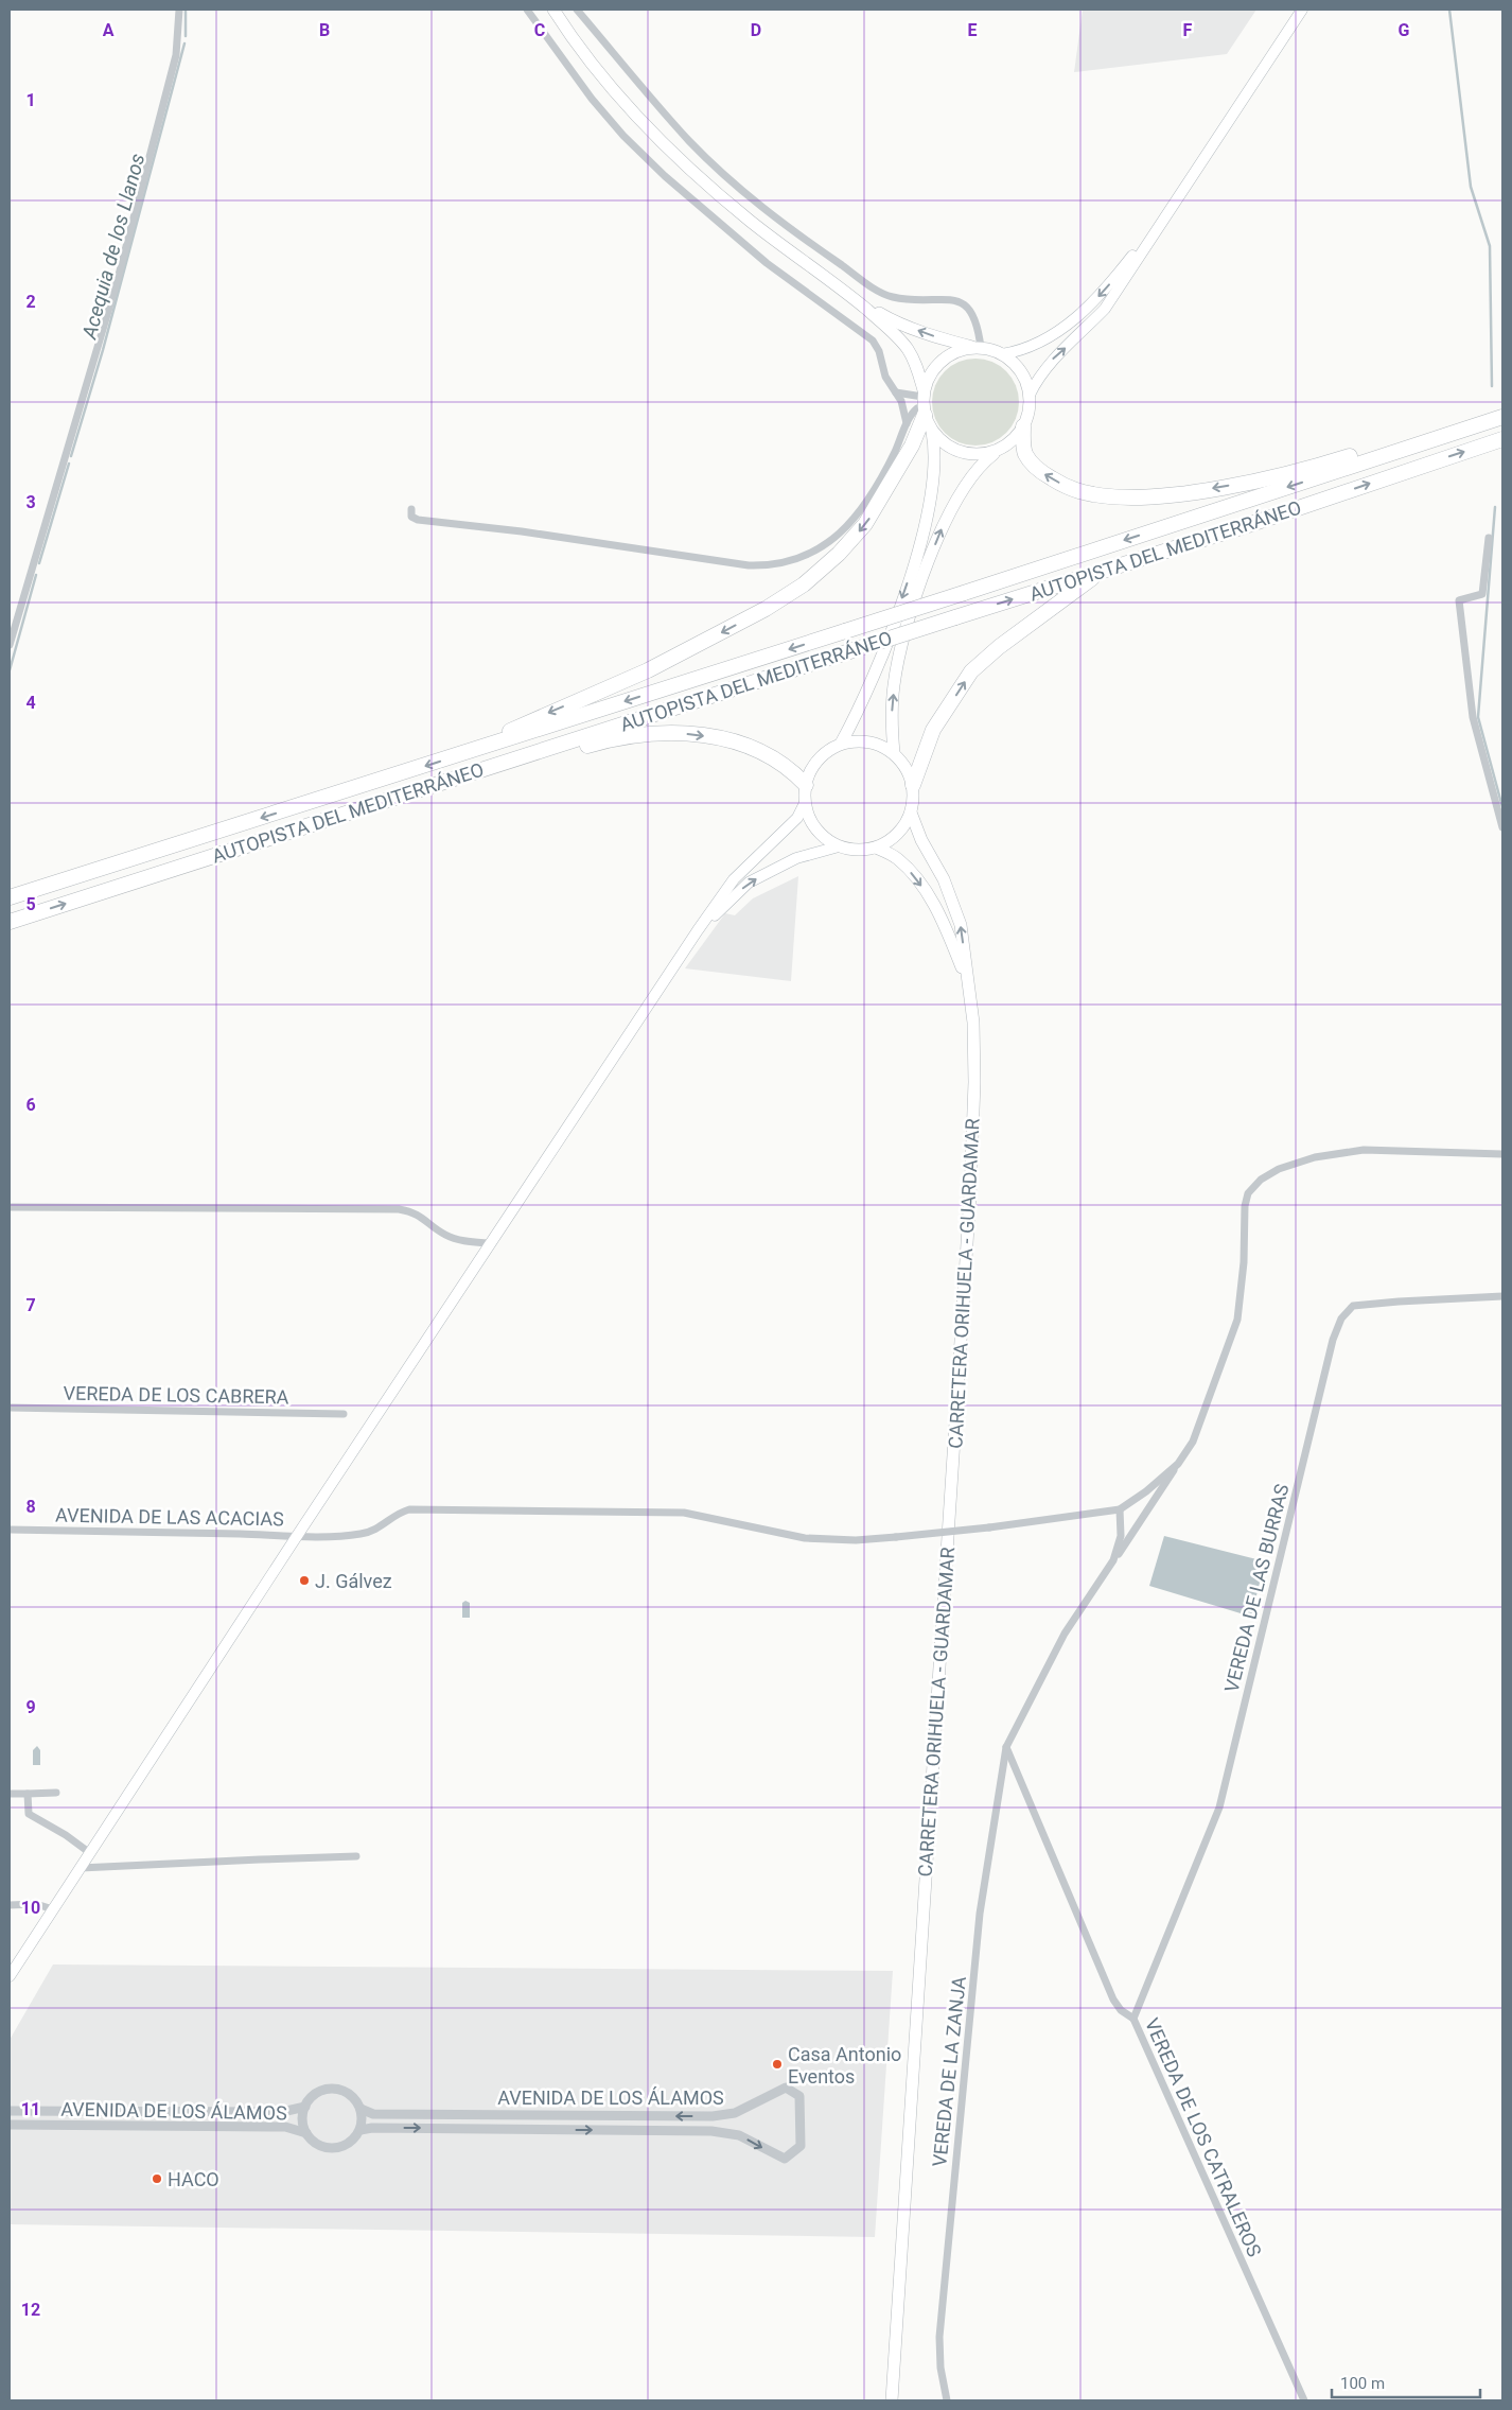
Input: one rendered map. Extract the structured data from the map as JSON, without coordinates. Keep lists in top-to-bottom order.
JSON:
{
  "streets": {
    "highway": ["AUTOPISTA DEL MEDITERRÁNEO"],
    "main road": ["CARRETERA ORIHUELA - GUARDAMAR"],
    "street": [
      "VEREDA DE LOS CABRERA",
      "AVENIDA DE LAS ACACIAS",
      "VEREDA DE LAS BURRAS",
      "VEREDA DE LA ZANJA",
      "AVENIDA DE LOS ÁLAMOS",
      "VEREDA DE LOS CATRALEROS"
    ]
  },
  "crossings": [
    ["VEREDA DE LAS BURRAS", "VEREDA DE LOS CATRALEROS"],
    ["VEREDA DE LA ZANJA", "VEREDA DE LOS CATRALEROS"]
  ],
  "water": ["Acequia de los Llanos"],
  "places": ["J. Gálvez", "Casa Antonio Eventos", "HACO"],
  "scale_bar": "100 m",
  "grid": {
    "columns": [
      "A",
      "B",
      "C",
      "D",
      "E",
      "F",
      "G"
    ],
    "rows": [
      "1",
      "2",
      "3",
      "4",
      "5",
      "6",
      "7",
      "8",
      "9",
      "10",
      "11",
      "12"
    ]
  }
}
